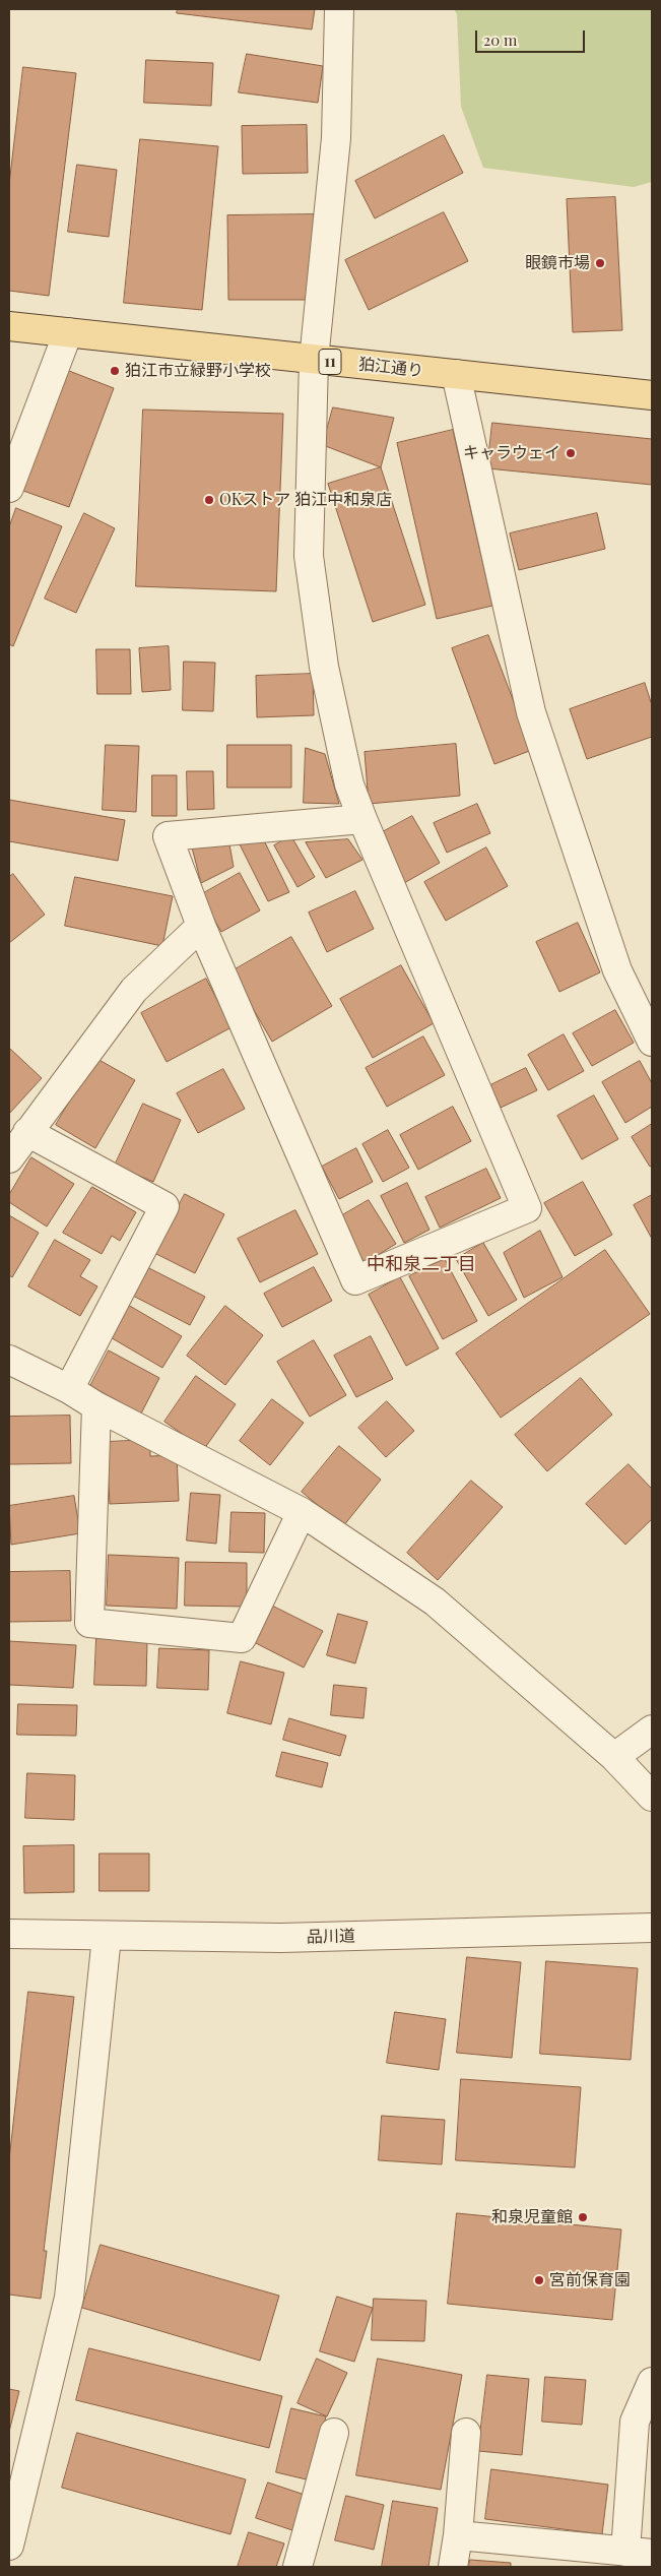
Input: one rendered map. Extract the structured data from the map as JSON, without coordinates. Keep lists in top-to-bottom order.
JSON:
{
  "streets": {
    "main road": ["11", "狛江通り"],
    "street": ["品川道"]
  },
  "districts": ["中和泉二丁目"],
  "places": [
    "眼鏡市場",
    "狛江市立緑野小学校",
    "キャラウェイ",
    "OKストア 狛江中和泉店",
    "和泉児童館",
    "宮前保育園"
  ],
  "scale_bar": "20 m"
}
